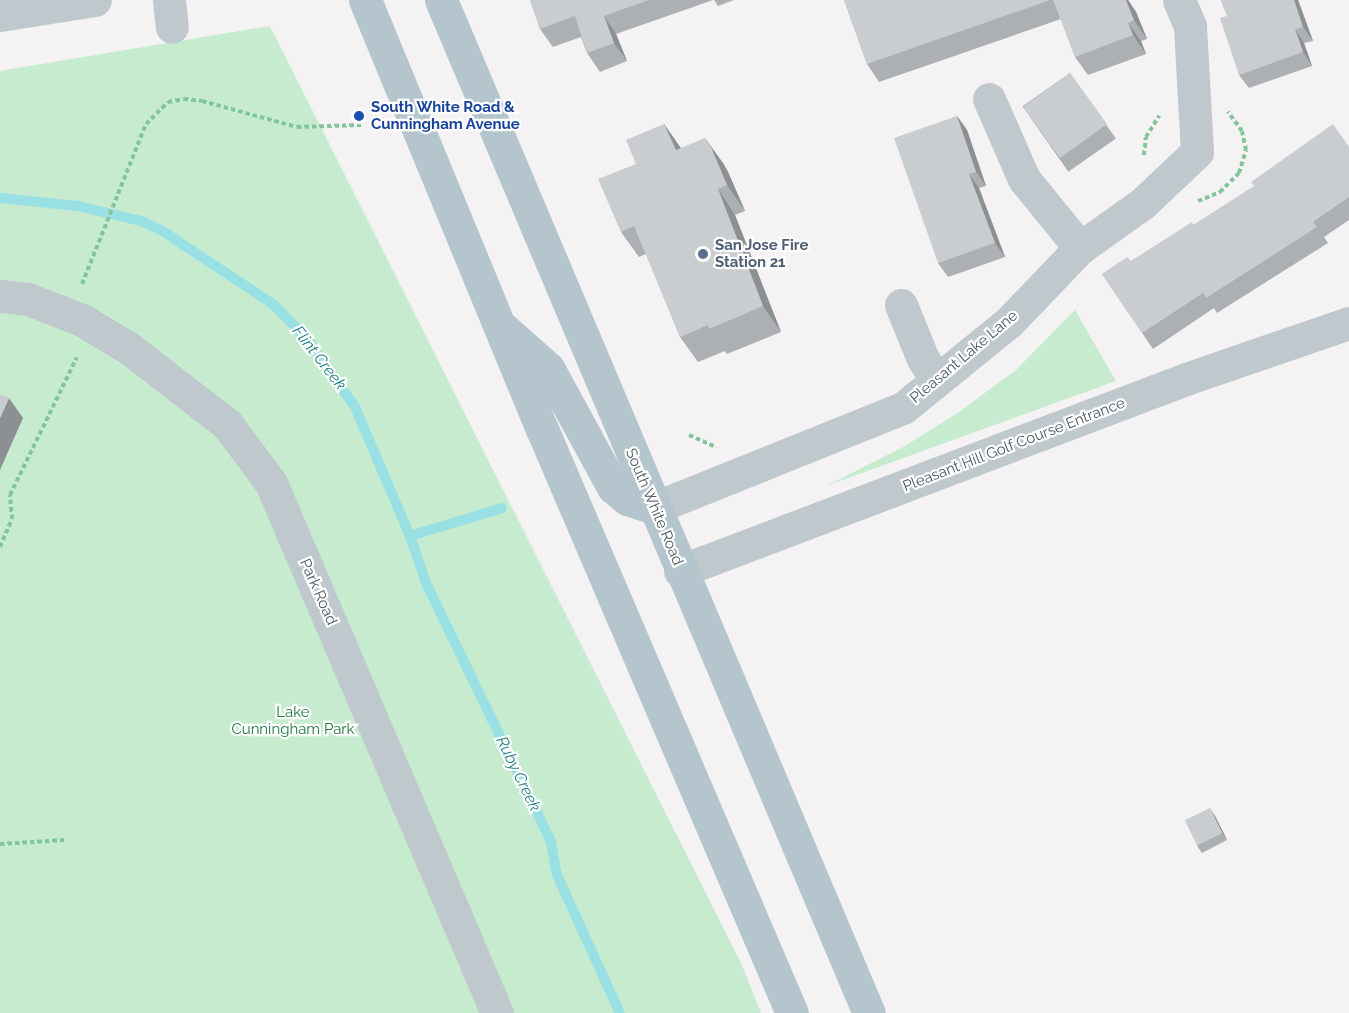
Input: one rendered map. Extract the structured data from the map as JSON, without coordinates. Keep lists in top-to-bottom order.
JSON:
{
  "streets": {
    "main road": ["South White Road"],
    "street": ["Pleasant Lake Lane", "Pleasant Hill Golf Course Entrance", "Park Road"]
  },
  "crossings": [
    ["Pleasant Lake Lane", "South White Road"],
    ["Pleasant Hill Golf Course Entrance", "South White Road"]
  ],
  "water": ["Flint Creek", "Ruby Creek"],
  "parks": ["Lake Cunningham Park"],
  "places": ["South White Road & Cunningham Avenue", "San Jose Fire Station 21"]
}
